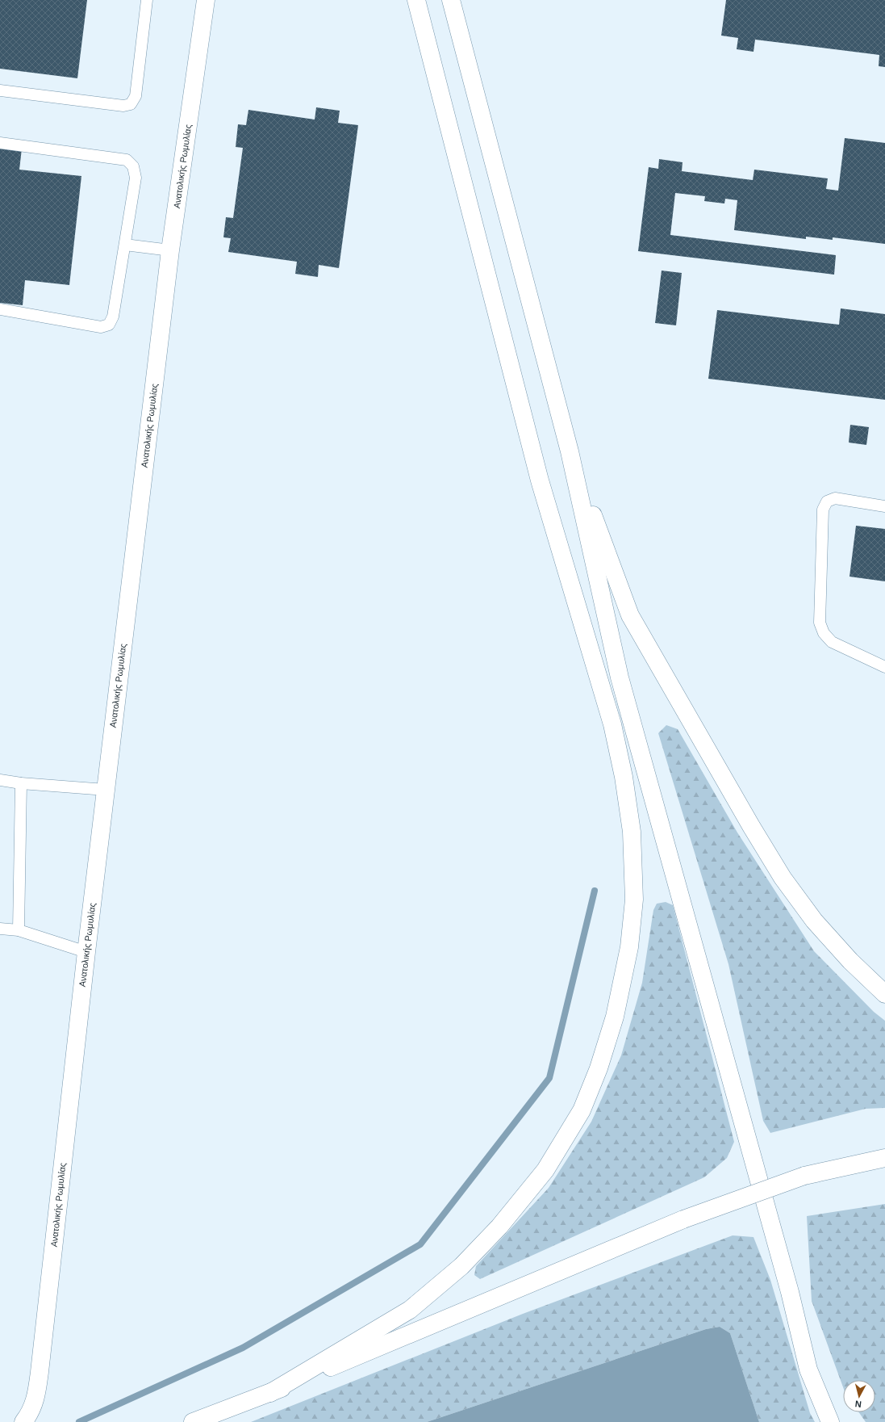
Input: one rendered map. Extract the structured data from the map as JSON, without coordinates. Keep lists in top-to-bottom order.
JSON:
{
  "streets": {
    "main road": ["Ανατολικής Ρωμυλίας"]
  },
  "north": "bottom"
}
